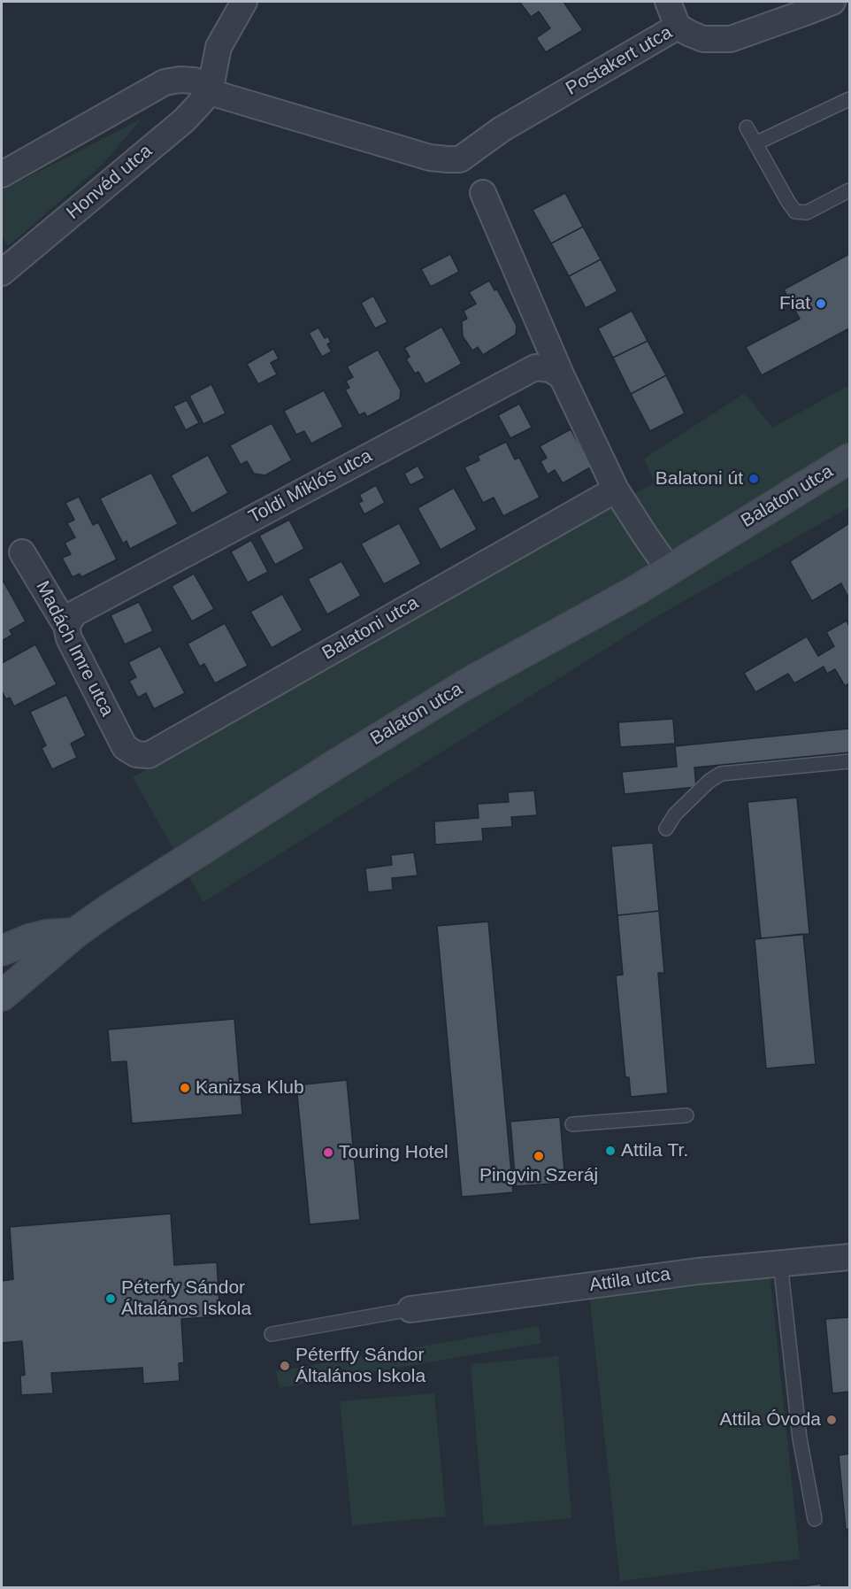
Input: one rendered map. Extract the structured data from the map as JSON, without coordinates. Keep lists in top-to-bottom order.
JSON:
{
  "streets": {
    "street": [
      "Postakert utca",
      "Honvéd utca",
      "Toldi Miklós utca",
      "Balaton utca",
      "Balatoni utca",
      "Madách Imre utca",
      "Attila utca"
    ]
  },
  "crossings": [
    ["Postakert utca", "Honvéd utca"],
    ["Toldi Miklós utca", "Madách Imre utca"],
    ["Balatoni utca", "Madách Imre utca"]
  ],
  "places": [
    "Fiat",
    "Balatoni út",
    "Kanizsa Klub",
    "Attila Tr.",
    "Touring Hotel",
    "Pingvin Szeráj",
    "Péterfy Sándor Általános Iskola",
    "Péterffy Sándor Általános Iskola",
    "Attila Óvoda"
  ]
}
